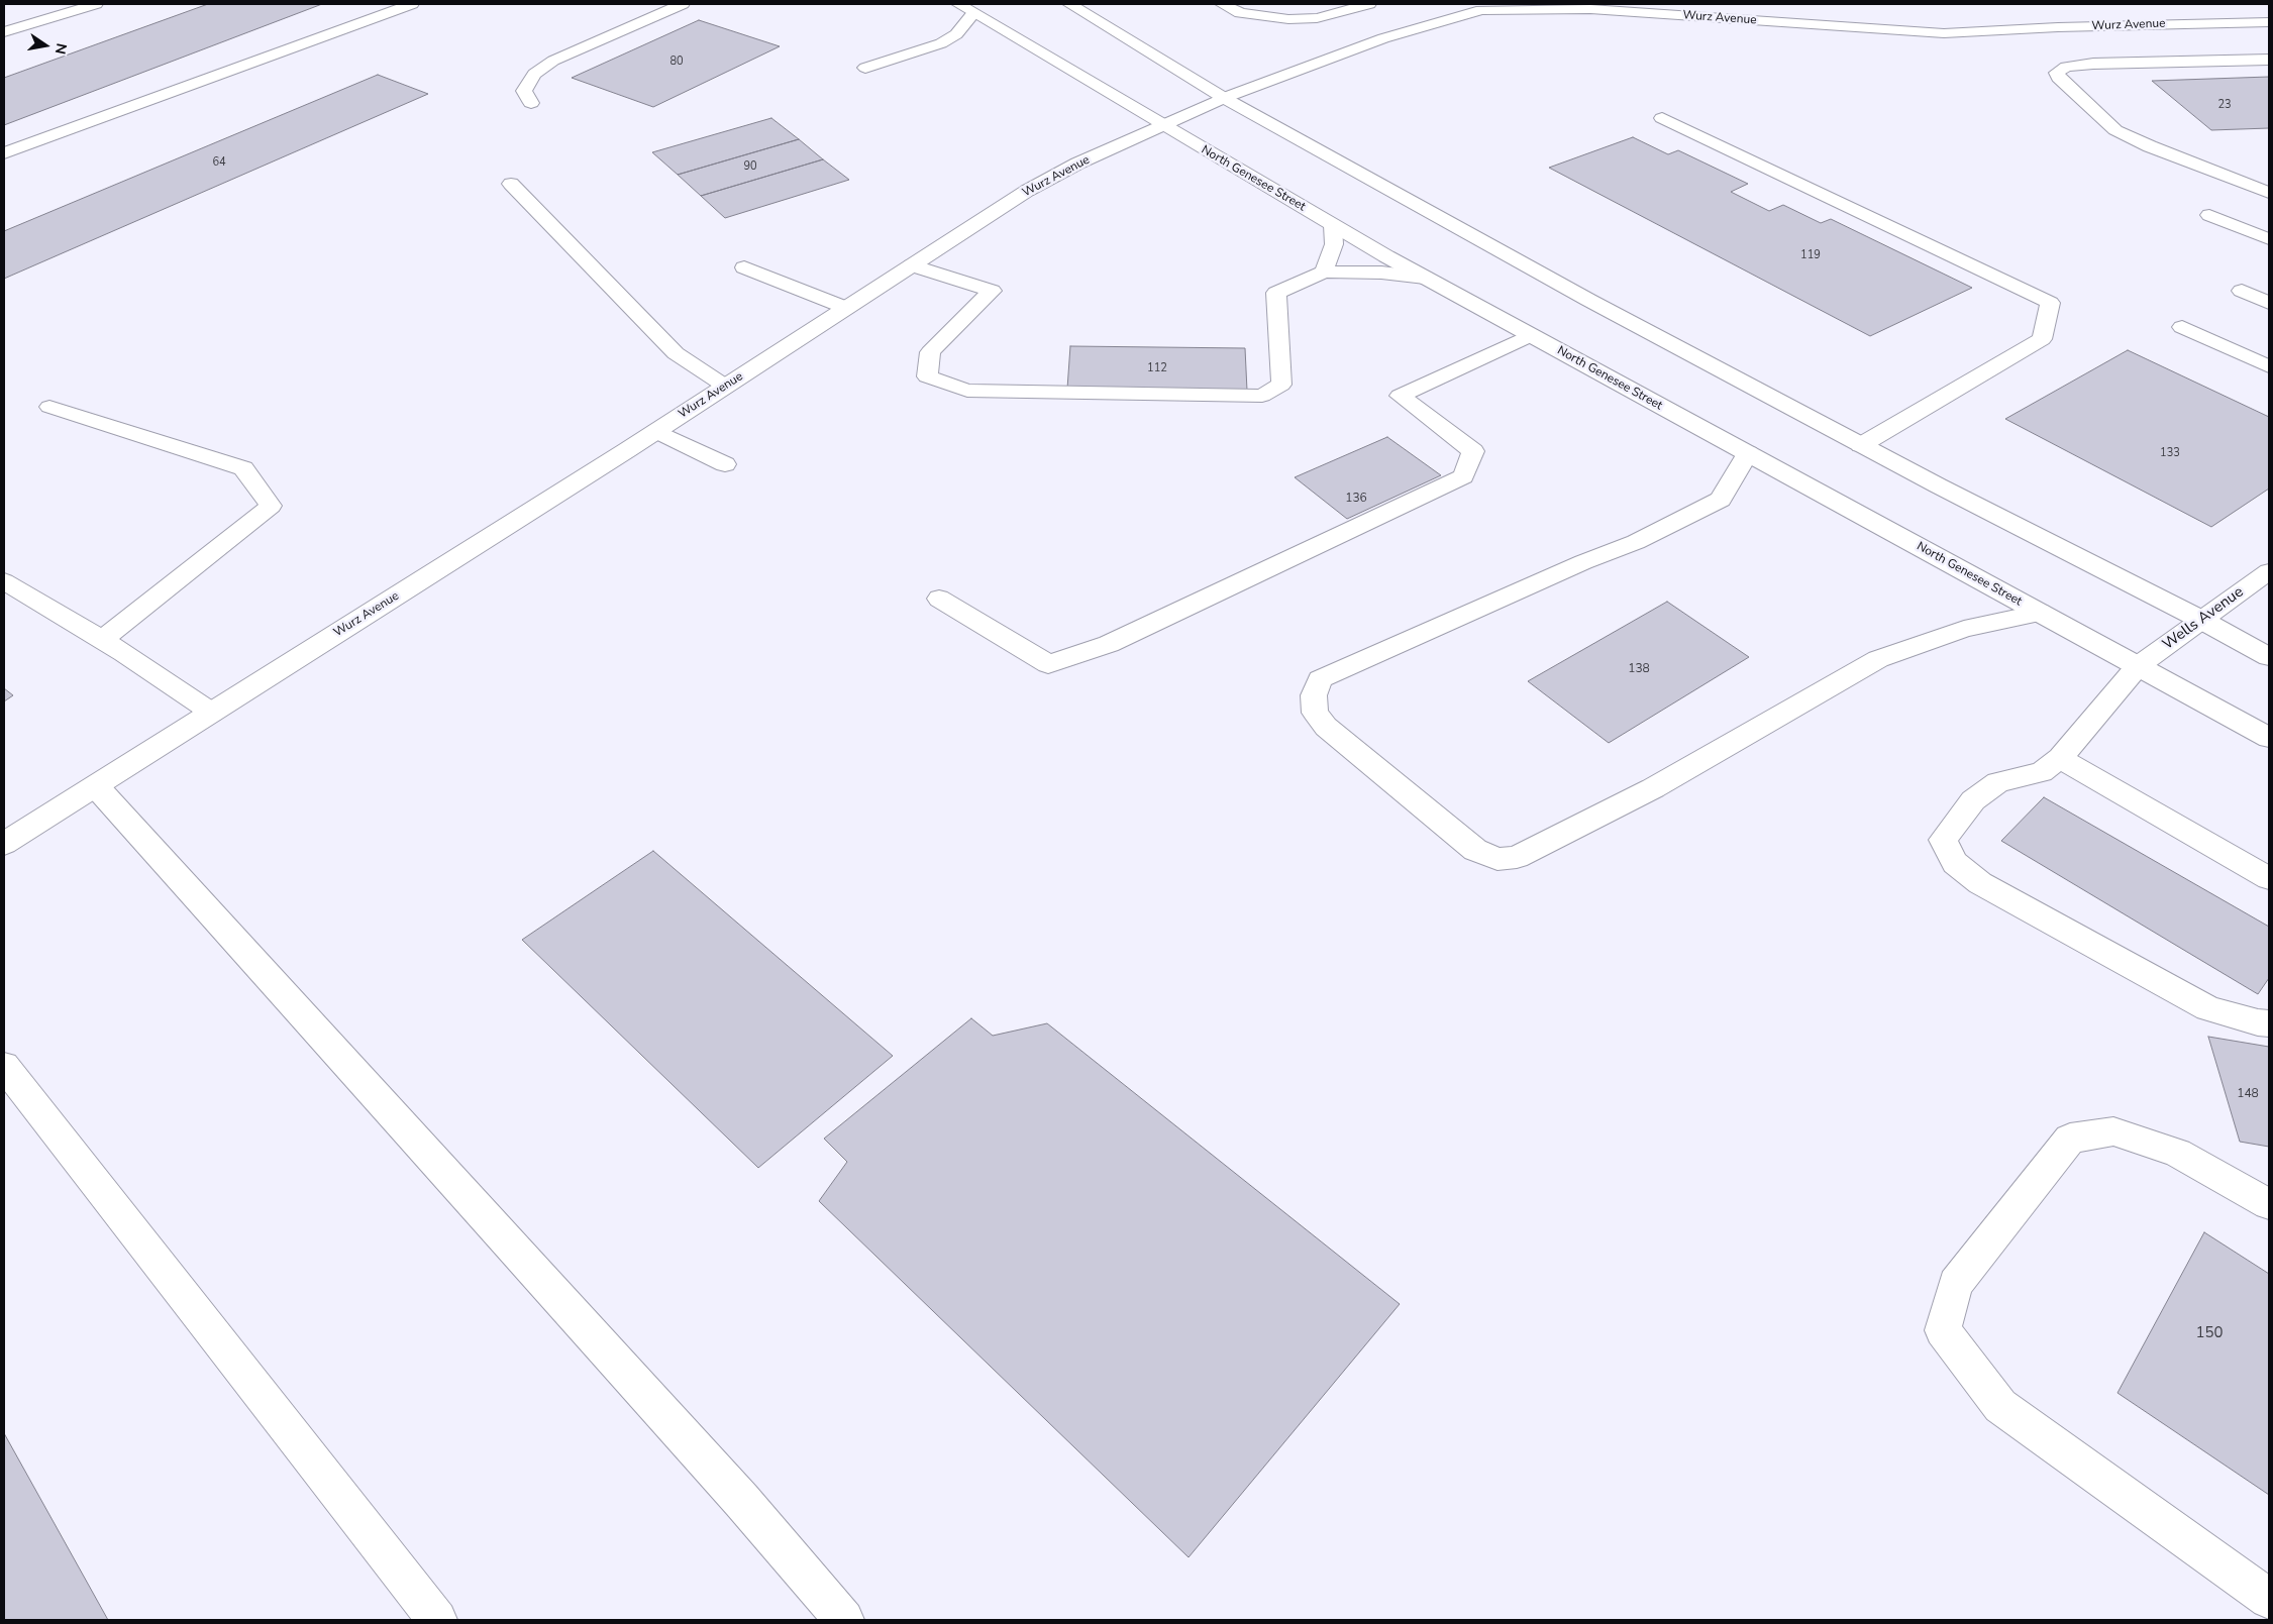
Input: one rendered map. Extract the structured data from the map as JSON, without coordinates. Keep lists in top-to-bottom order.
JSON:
{
  "streets": {
    "main road": ["Wurz Avenue", "North Genesee Street", "Wells Avenue"]
  },
  "crossings": [
    ["Wurz Avenue", "North Genesee Street"],
    ["North Genesee Street", "Wells Avenue"]
  ],
  "house_numbers": [
    "80",
    "23",
    "64",
    "90",
    "119",
    "112",
    "133",
    "136",
    "138",
    "148",
    "150"
  ],
  "north": "right"
}
